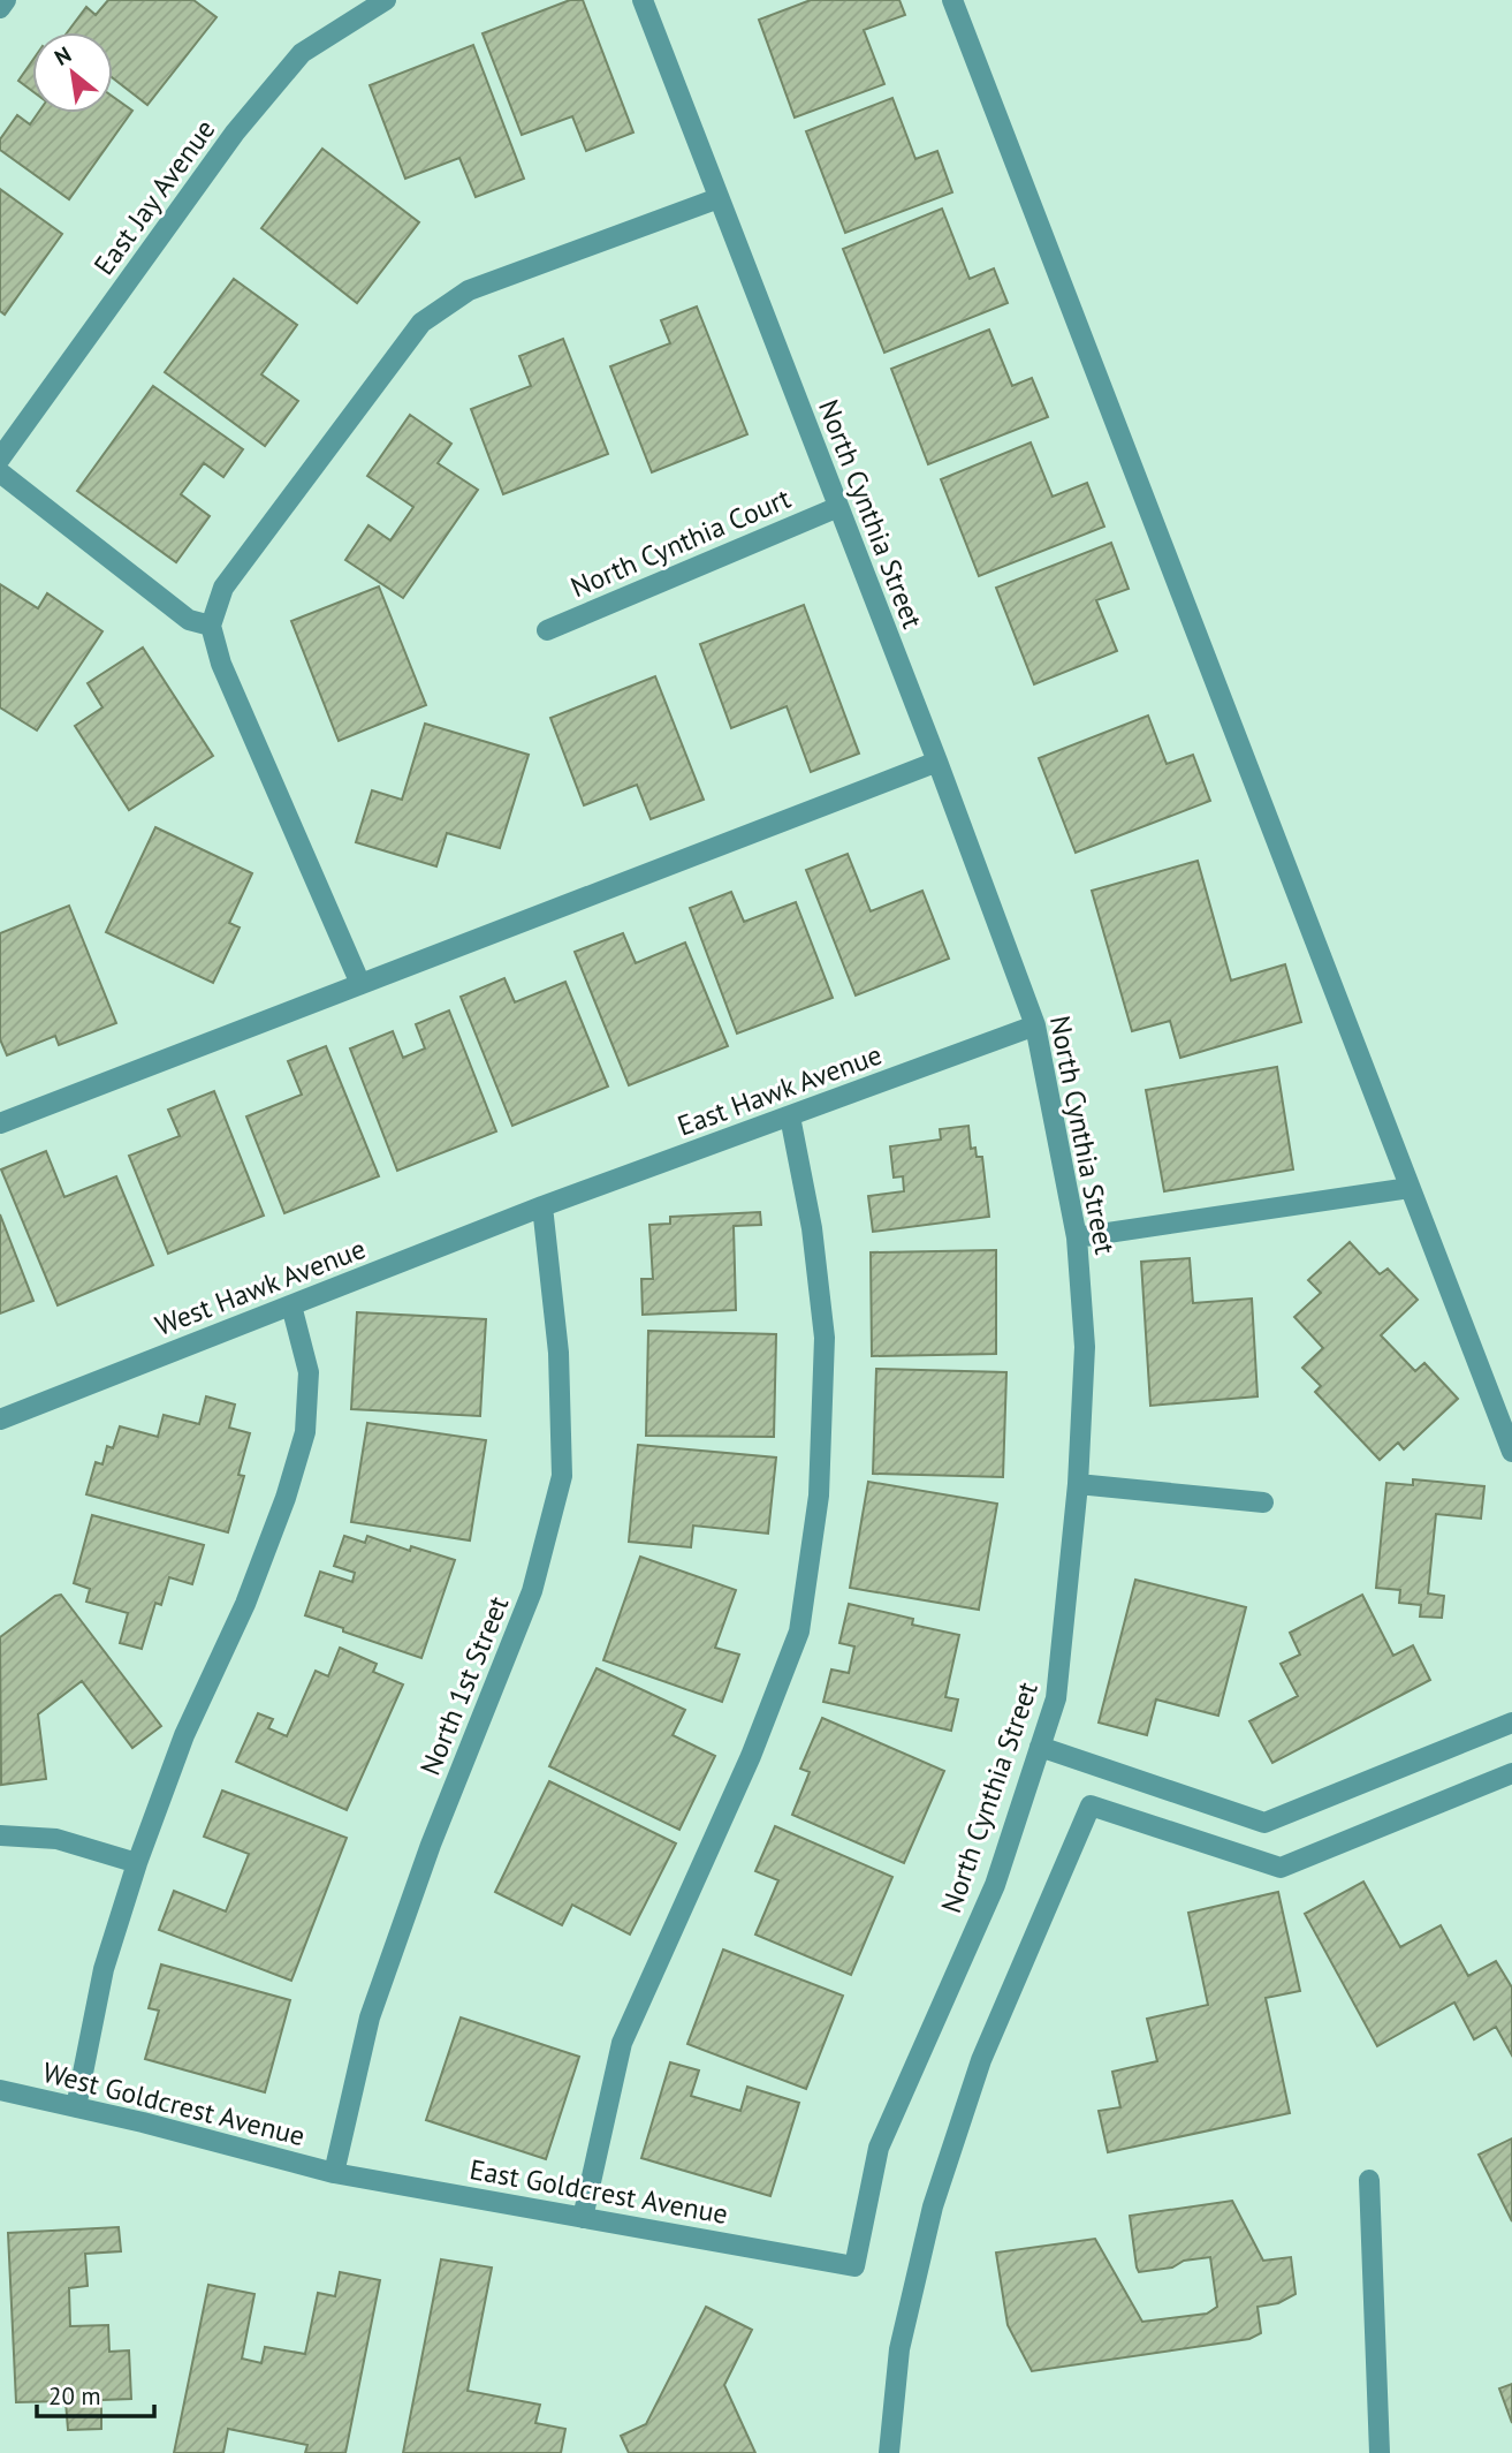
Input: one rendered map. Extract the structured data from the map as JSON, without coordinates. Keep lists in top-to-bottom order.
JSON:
{
  "streets": {
    "street": [
      "East Jay Avenue",
      "North Cynthia Street",
      "North Cynthia Court",
      "East Hawk Avenue",
      "West Hawk Avenue",
      "North 1st Street",
      "West Goldcrest Avenue",
      "East Goldcrest Avenue"
    ]
  },
  "crossings": [
    ["North Cynthia Street", "North Cynthia Court"],
    ["North Cynthia Street", "East Hawk Avenue"],
    ["North Cynthia Street", "East Goldcrest Avenue"],
    ["East Hawk Avenue", "West Hawk Avenue"],
    ["East Hawk Avenue", "North 1st Street"],
    ["West Hawk Avenue", "North 1st Street"],
    ["North 1st Street", "West Goldcrest Avenue"],
    ["North 1st Street", "East Goldcrest Avenue"],
    ["West Goldcrest Avenue", "East Goldcrest Avenue"]
  ],
  "scale_bar": "20 m",
  "north": "top left"
}
